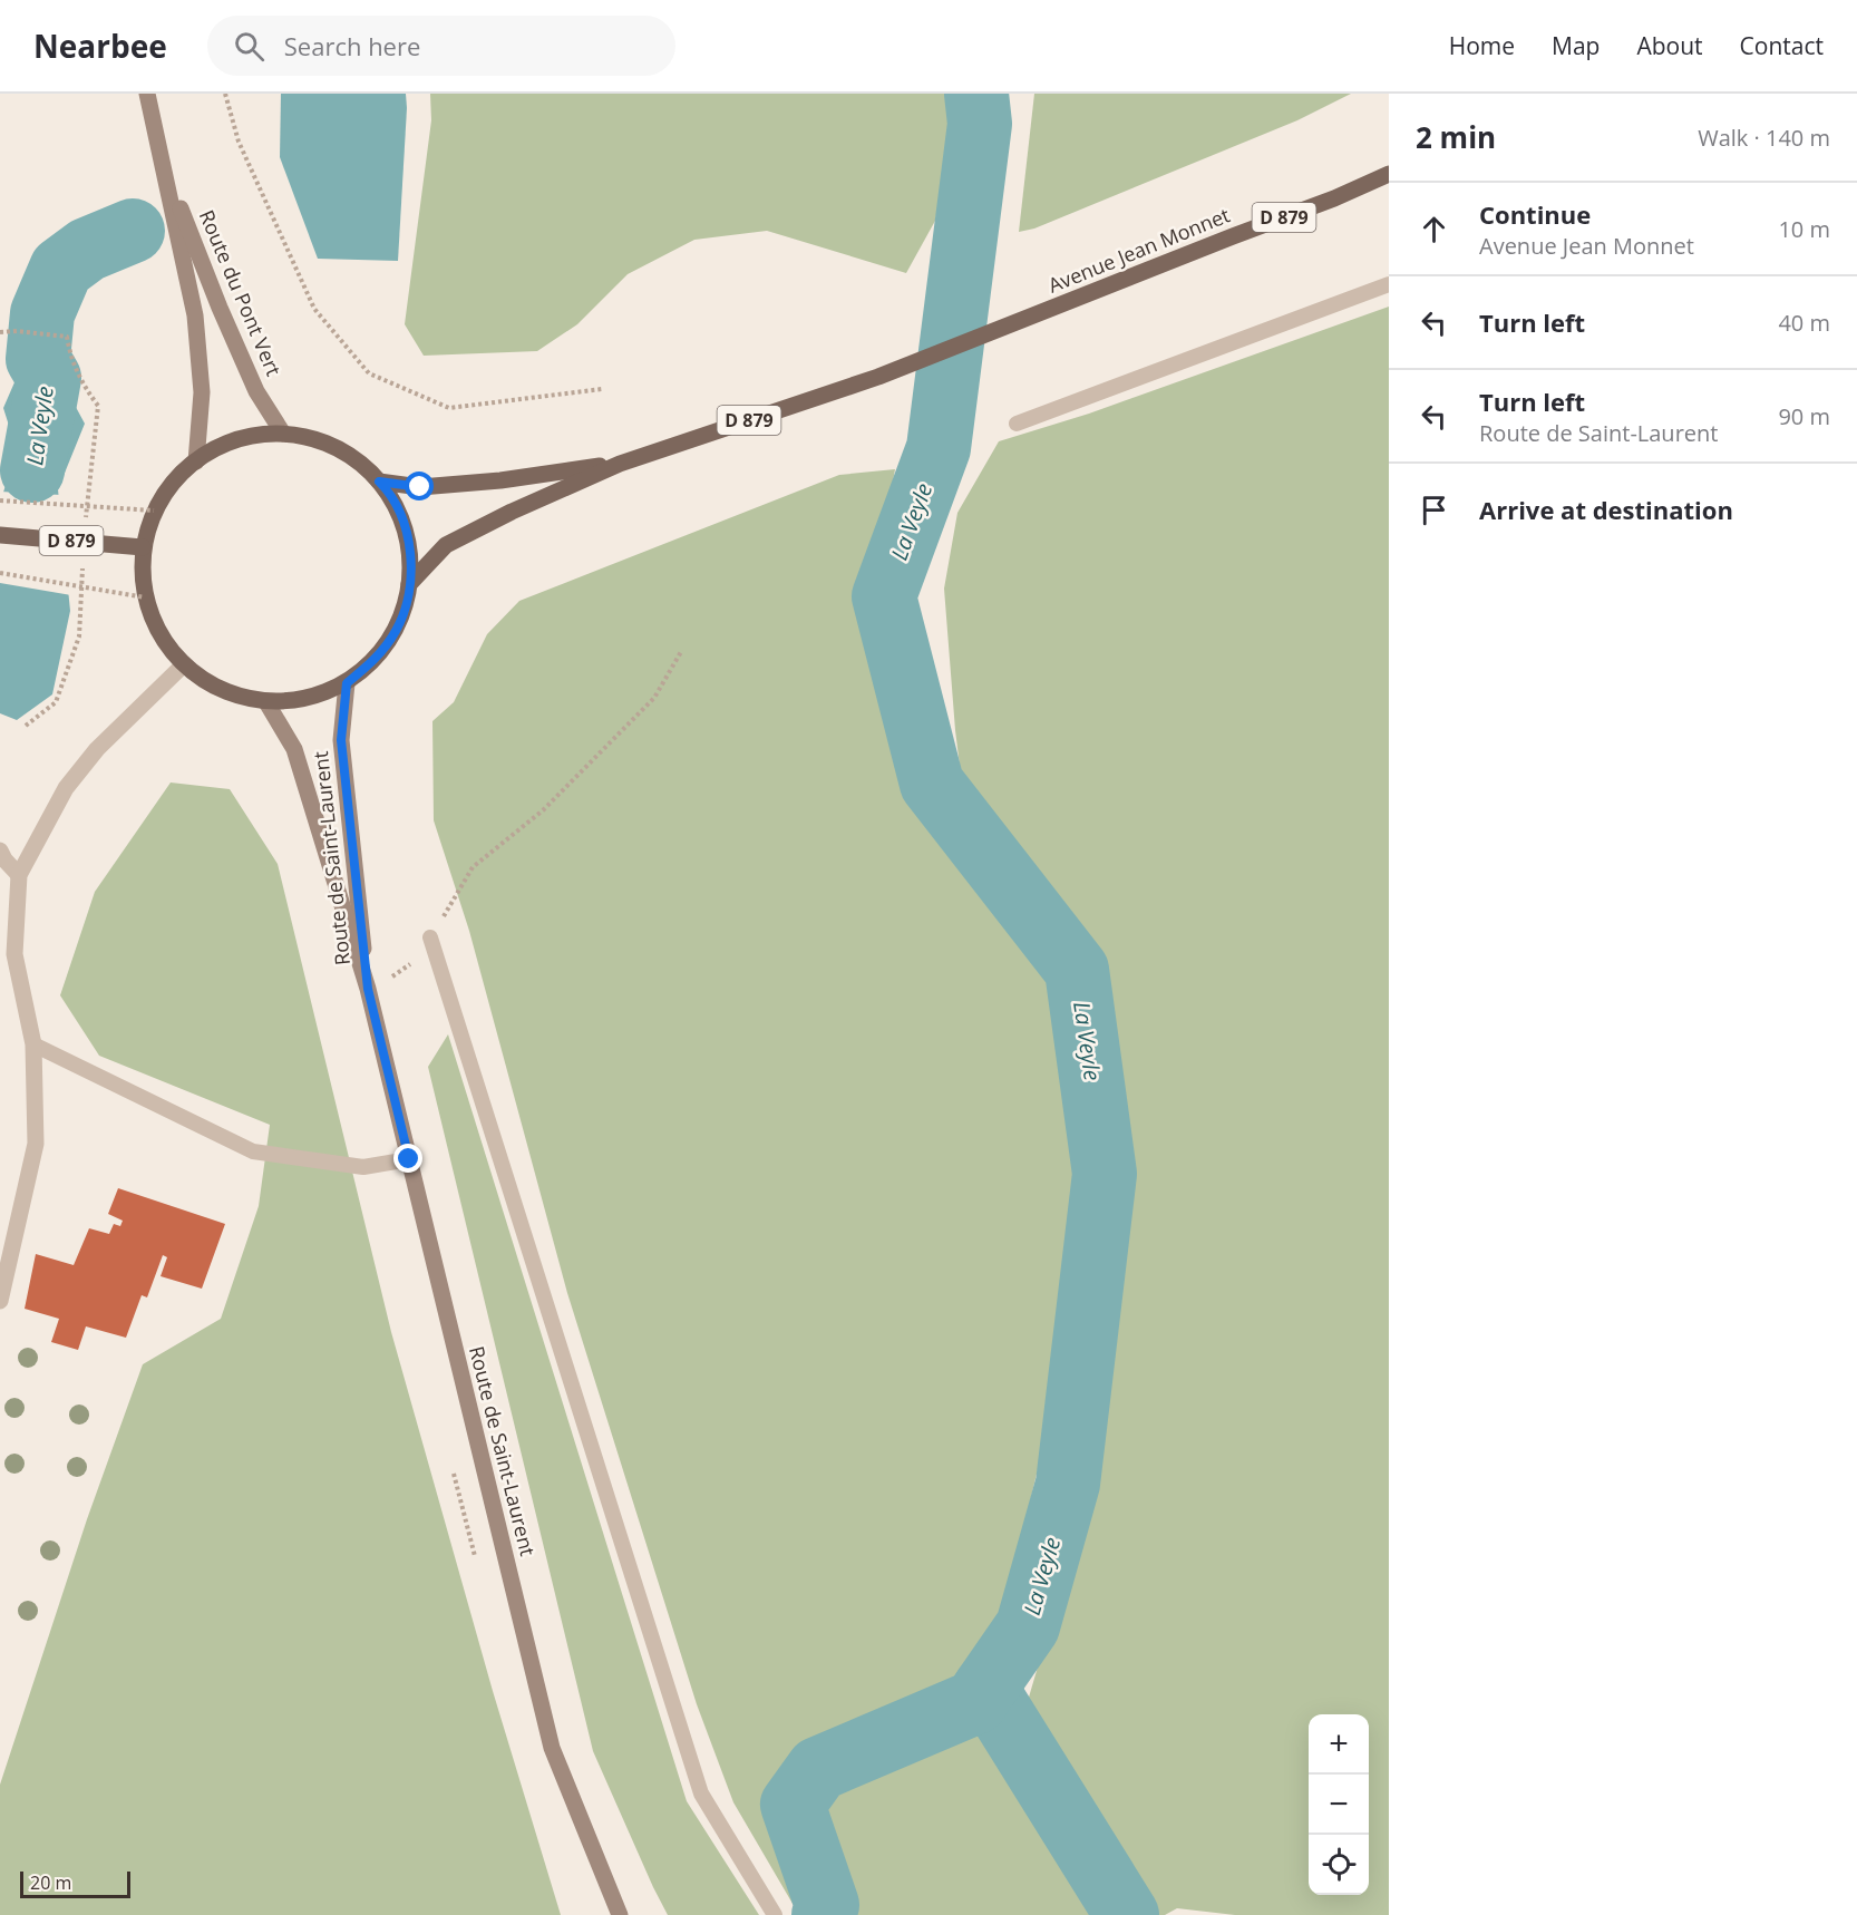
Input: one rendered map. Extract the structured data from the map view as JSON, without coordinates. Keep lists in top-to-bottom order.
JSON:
{
  "streets": {
    "main road": [
      "D 879",
      "Avenue Jean Monnet",
      "Route du Pont Vert",
      "Route de Saint-Laurent"
    ]
  },
  "crossings": [
    ["D 879", "Avenue Jean Monnet"]
  ],
  "water": ["La Veyle"],
  "scale_bar": "20 m",
  "page": {
    "header": "Nearbee",
    "search": "Search here",
    "nav": [
      "Home",
      "Map",
      "About",
      "Contact"
    ],
    "heading": ["2 min", "Walk · 140 m"],
    "list": [
      ["Continue", "Avenue Jean Monnet", "10 m"],
      ["Turn left", "40 m"],
      ["Turn left", "Route de Saint-Laurent", "90 m"],
      "Arrive at destination"
    ],
    "map_buttons": ["+", "−"],
    "scale": "20 m"
  }
}
